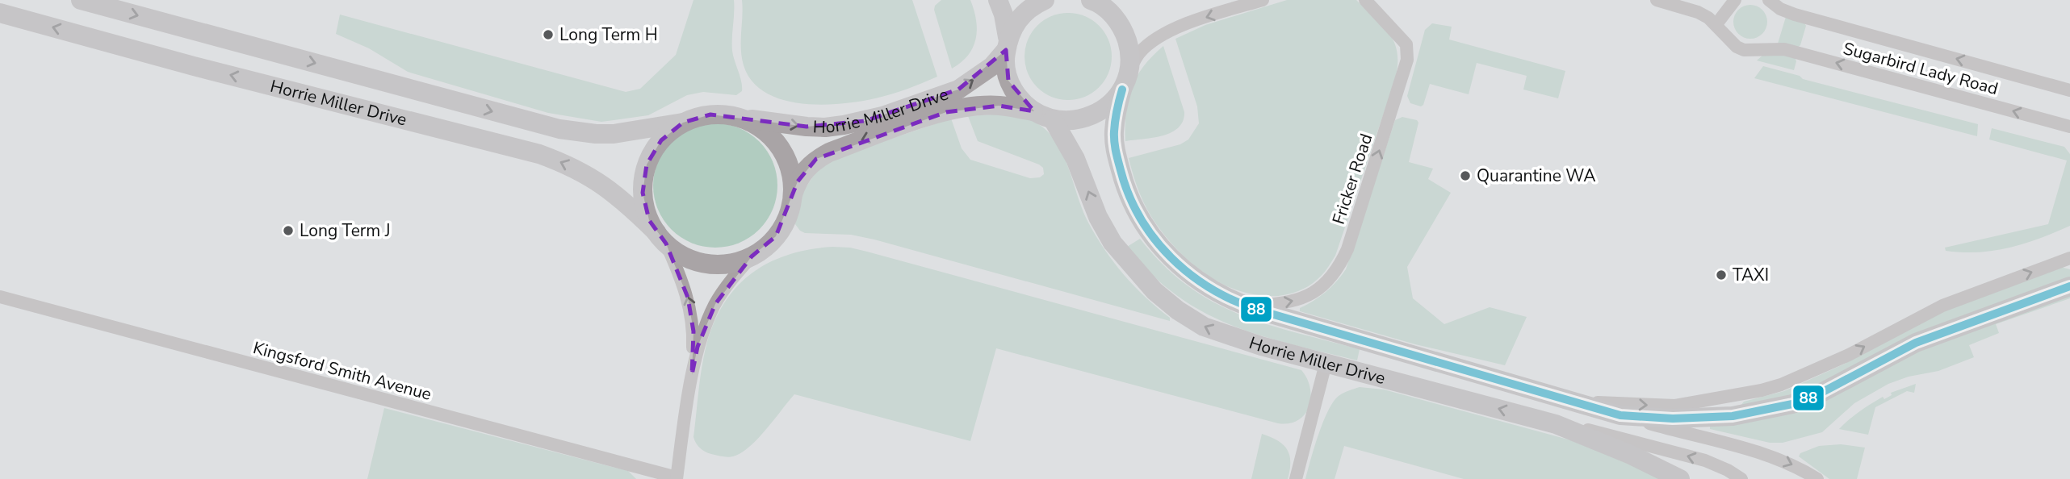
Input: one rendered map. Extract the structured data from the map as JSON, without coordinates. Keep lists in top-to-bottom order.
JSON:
{
  "streets": {
    "main road": ["Horrie Miller Drive"],
    "street": ["Sugarbird Lady Road", "Fricker Road", "Kingsford Smith Avenue"]
  },
  "crossings": [
    ["Horrie Miller Drive", "Fricker Road"]
  ],
  "one_way": ["Sugarbird Lady Road"],
  "places": [
    "Long Term H",
    "Quarantine WA",
    "Long Term J",
    "TAXI"
  ],
  "lines": ["transit line 88"]
}
